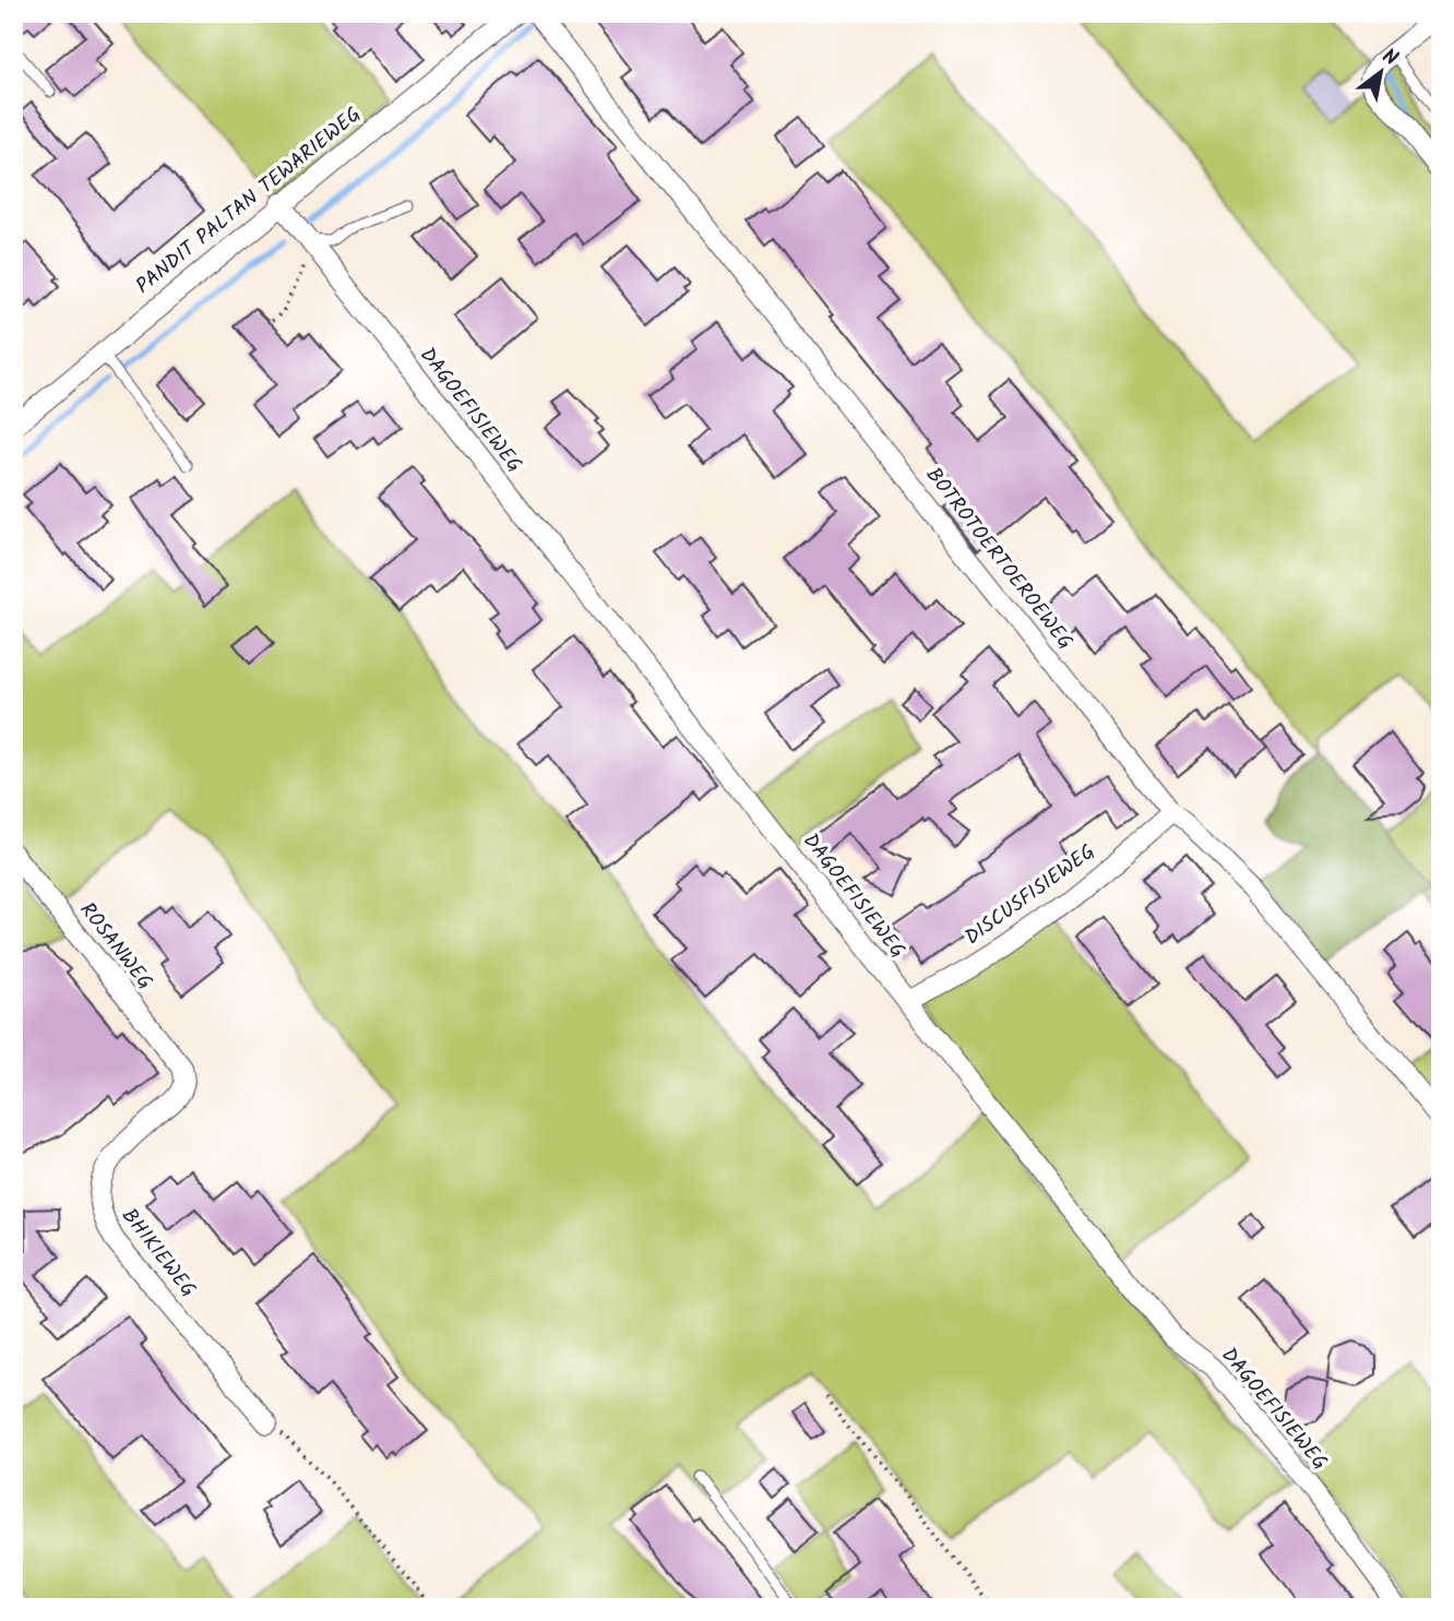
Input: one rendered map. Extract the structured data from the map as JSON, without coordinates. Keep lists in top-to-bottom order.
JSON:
{
  "streets": {
    "street": [
      "PANDIT PALTAN TEWARIEWEG",
      "DAGOEFISIEWEG",
      "BOTROTOERTOEROEWEG",
      "DISCUSFISIEWEG",
      "ROSANWEG",
      "BHIKIEWEG"
    ]
  },
  "crossings": [
    ["PANDIT PALTAN TEWARIEWEG", "DAGOEFISIEWEG"],
    ["DAGOEFISIEWEG", "DISCUSFISIEWEG"],
    ["BOTROTOERTOEROEWEG", "DISCUSFISIEWEG"],
    ["ROSANWEG", "BHIKIEWEG"]
  ],
  "north": "top right"
}
